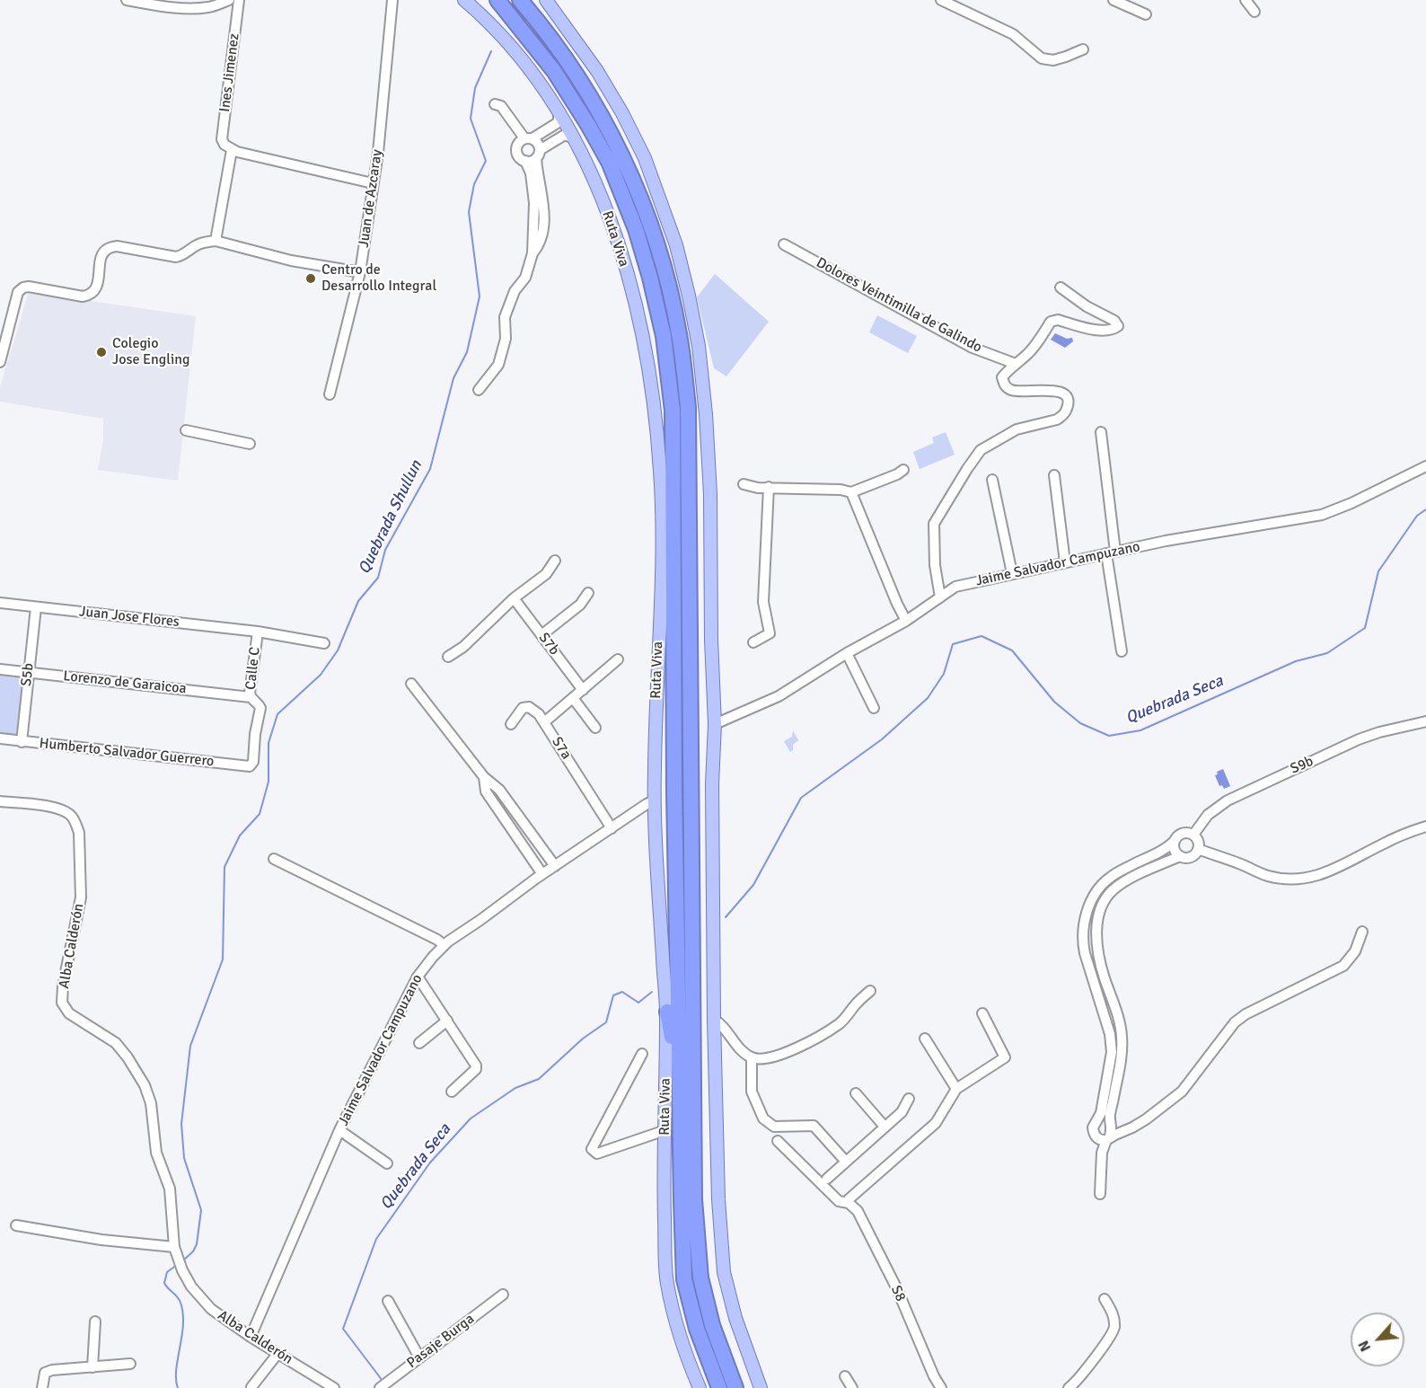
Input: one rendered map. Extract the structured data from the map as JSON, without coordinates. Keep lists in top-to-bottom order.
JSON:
{
  "streets": {
    "highway": ["Ruta Viva"],
    "street": [
      "Ines Jimenez",
      "Juan de Azcaray",
      "Dolores Veintimilla de Galindo",
      "Jaime Salvador Campuzano",
      "Juan Jose Flores",
      "S7b",
      "Calle C",
      "S5b",
      "Lorenzo de Garaicoa",
      "S7a",
      "Humberto Salvador Guerrero",
      "S9b",
      "Alba Calderón",
      "S8",
      "Pasaje Burga"
    ]
  },
  "crossings": [
    ["Ruta Viva", "Jaime Salvador Campuzano"],
    ["Jaime Salvador Campuzano", "S7a"],
    ["Jaime Salvador Campuzano", "Alba Calderón"],
    ["Juan Jose Flores", "Calle C"],
    ["Juan Jose Flores", "S5b"],
    ["S7b", "S7a"],
    ["Calle C", "Lorenzo de Garaicoa"],
    ["Calle C", "Humberto Salvador Guerrero"],
    ["S5b", "Lorenzo de Garaicoa"],
    ["S5b", "Humberto Salvador Guerrero"]
  ],
  "water": ["Quebrada Shullun", "Quebrada Seca"],
  "places": ["Centro de Desarrollo Integral", "Colegio Jose Engling"],
  "north": "bottom left"
}
